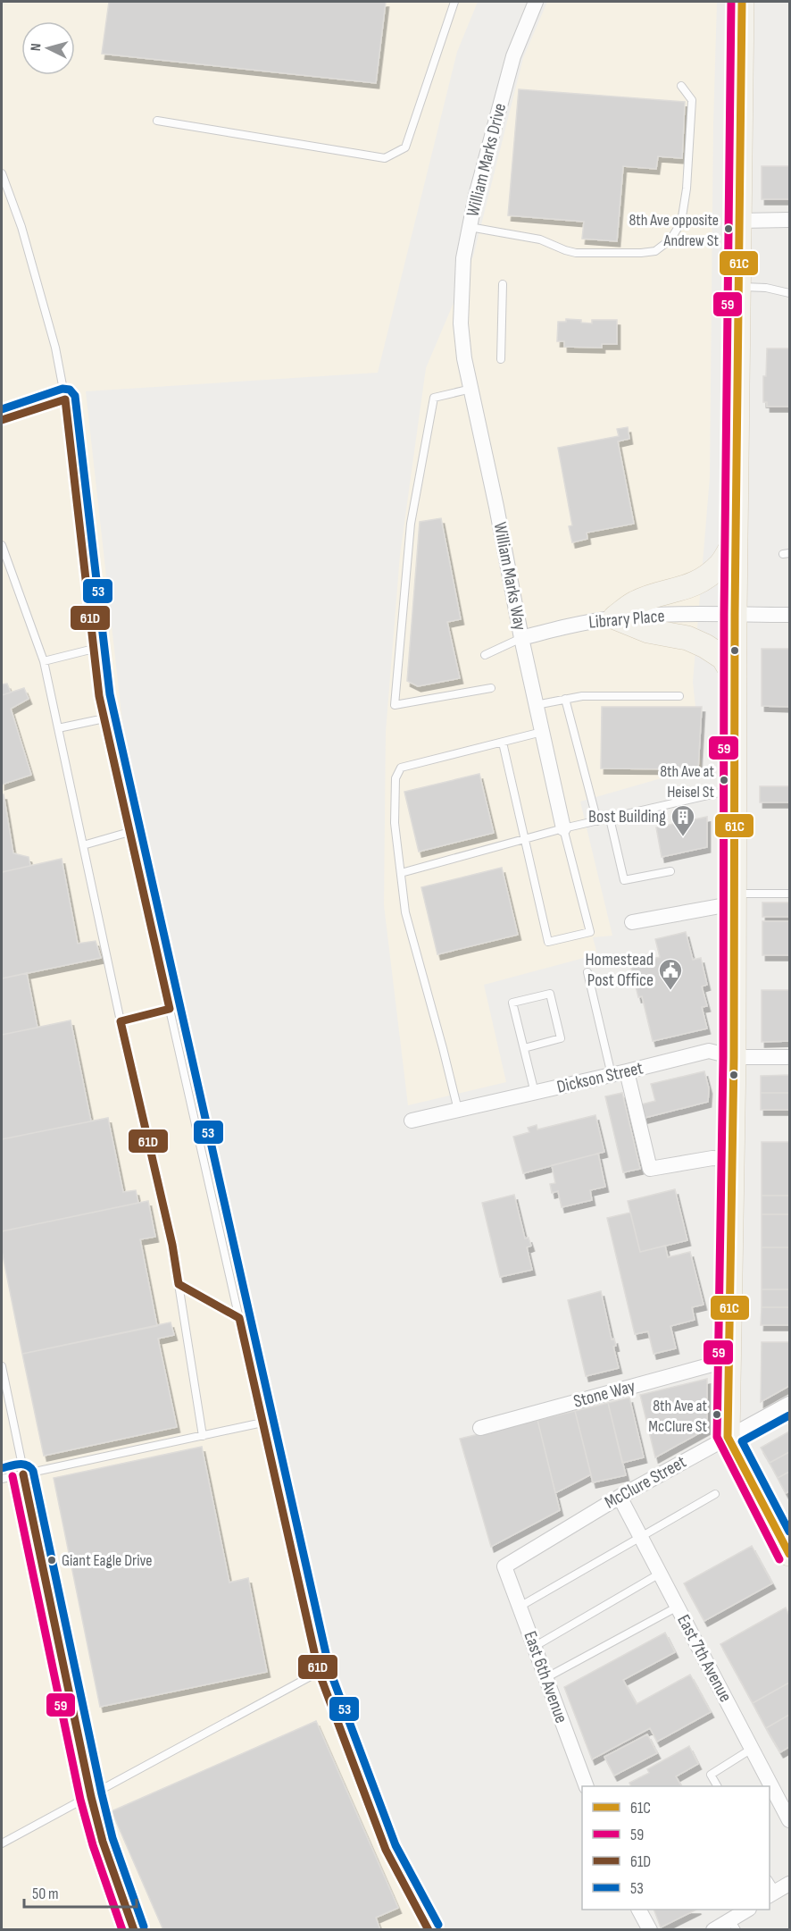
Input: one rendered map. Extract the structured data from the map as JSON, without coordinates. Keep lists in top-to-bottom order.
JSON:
{
  "streets": {
    "street": [
      "William Marks Drive",
      "William Marks Way",
      "Library Place",
      "Dickson Street",
      "Stone Way",
      "McClure Street",
      "East 7th Avenue",
      "East 6th Avenue"
    ]
  },
  "crossings": [
    ["William Marks Drive", "William Marks Way"],
    ["William Marks Way", "Library Place"],
    ["McClure Street", "East 7th Avenue"],
    ["McClure Street", "East 6th Avenue"]
  ],
  "places": {
    "other": [
      "8th Ave opposite Andrew St",
      "8th Ave at Heisel St",
      "8th Ave at McClure St",
      "Giant Eagle Drive"
    ],
    "building": ["Bost Building"],
    "public building": ["Homestead Post Office"]
  },
  "lines": [
    "transit line 61C",
    "transit line 59",
    "transit line 53",
    "transit line 61D"
  ],
  "legend": [
    "61C",
    "59",
    "61D",
    "53"
  ],
  "scale_bar": "50 m",
  "north": "left"
}
